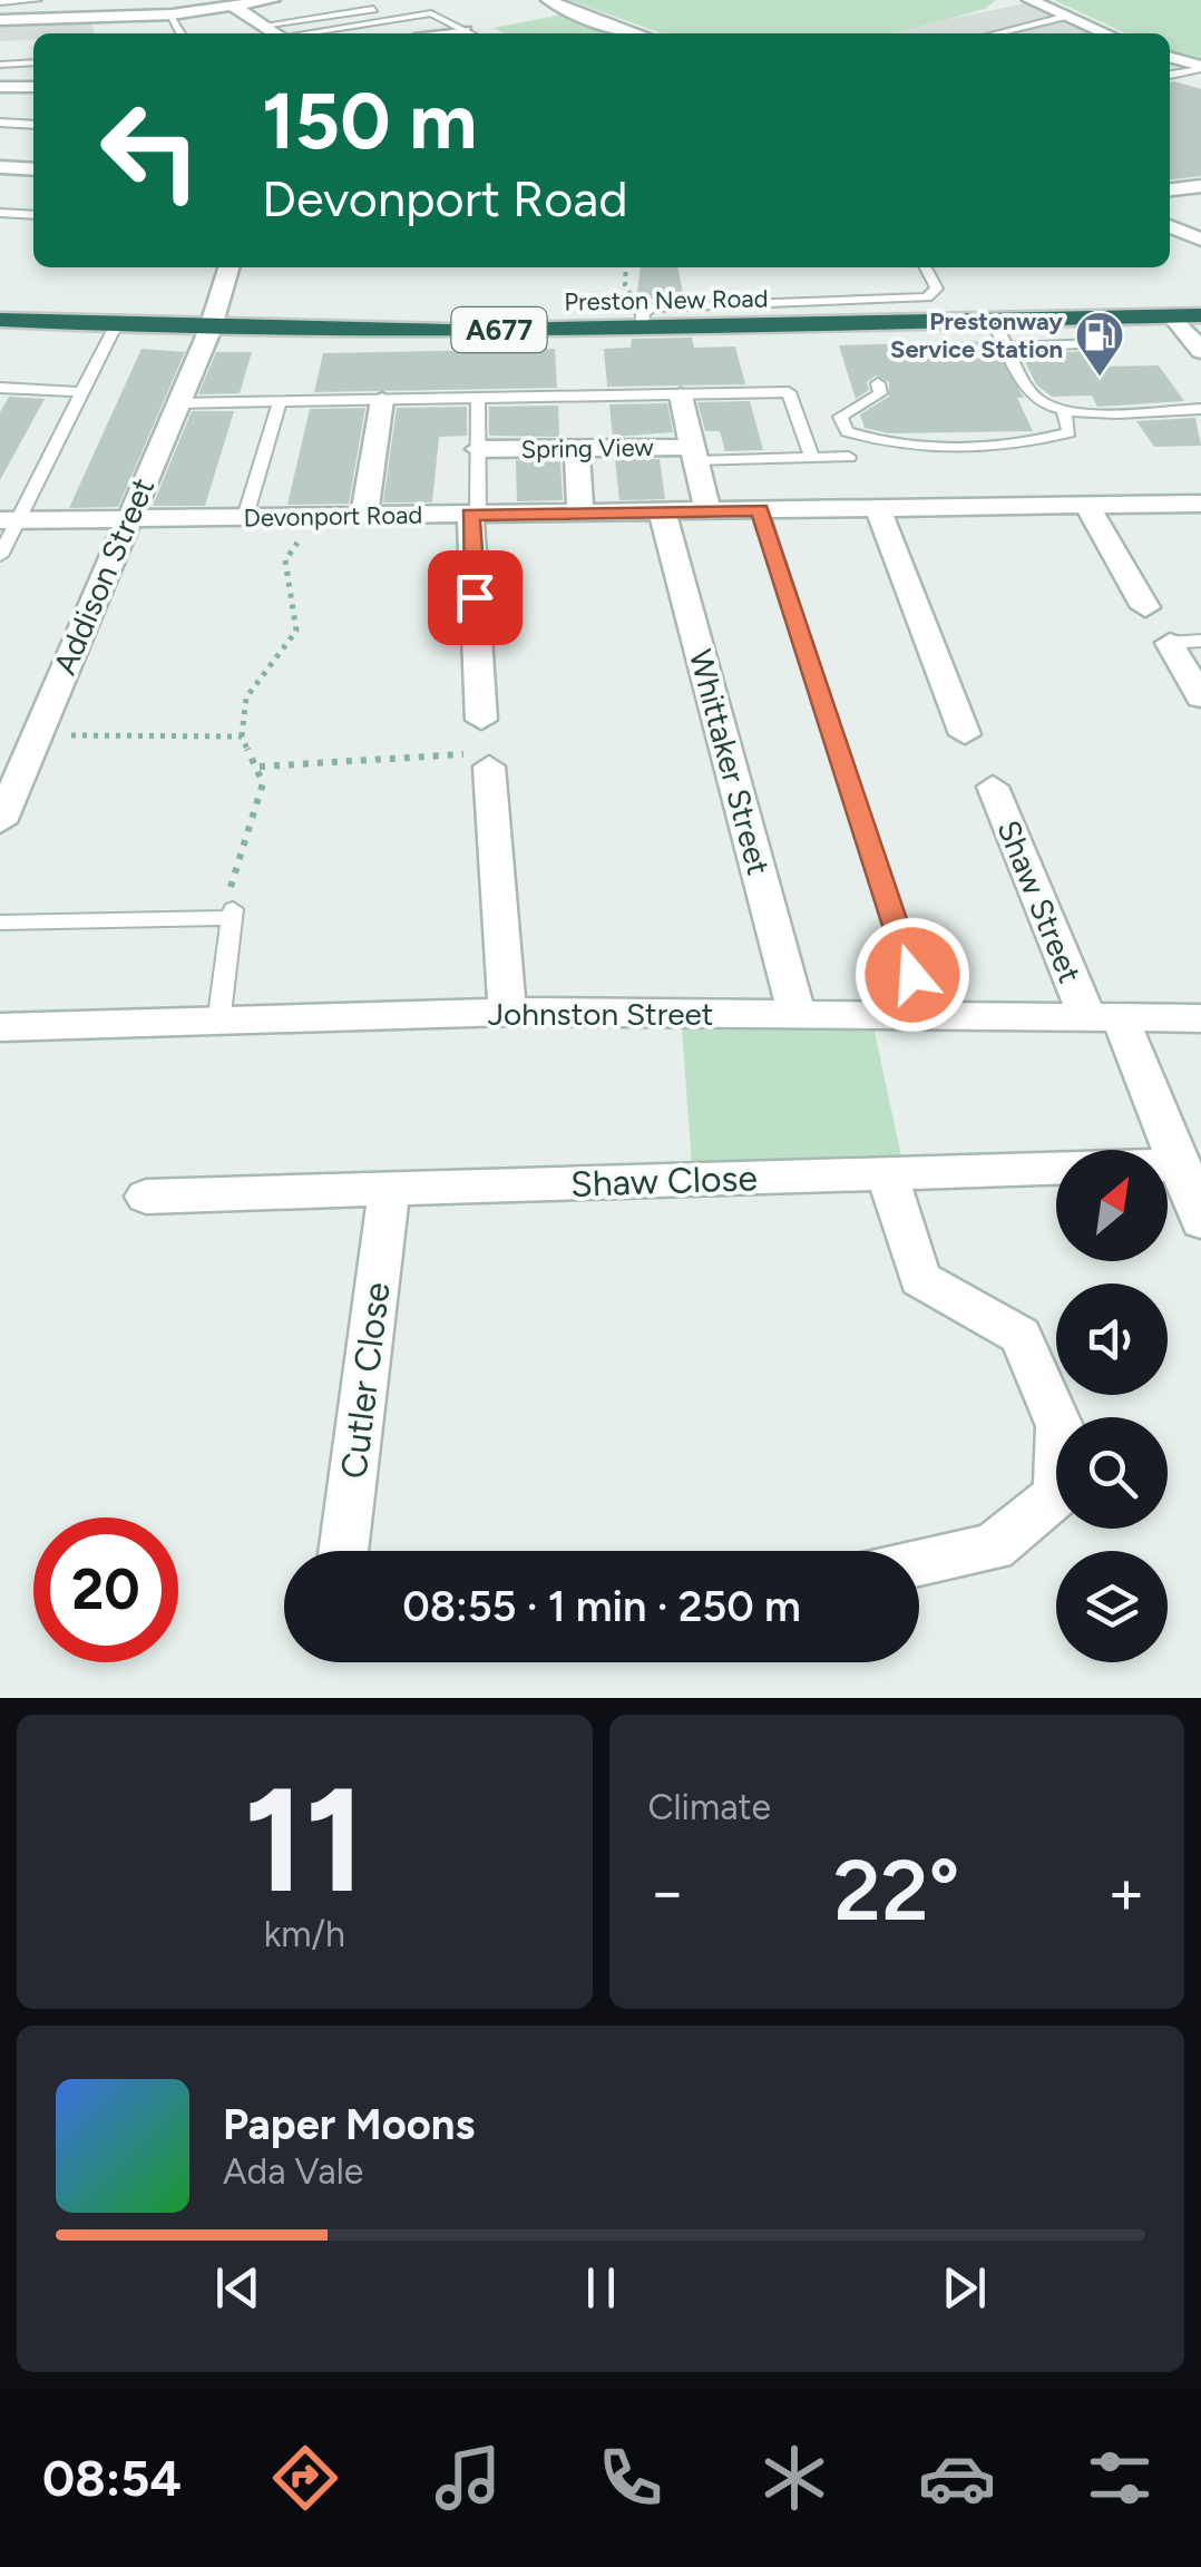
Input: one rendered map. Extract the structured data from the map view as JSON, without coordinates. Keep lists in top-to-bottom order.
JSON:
{
  "streets": {
    "highway": ["Preston New Road", "A677"],
    "street": [
      "Spring View",
      "Devonport Road",
      "Addison Street",
      "Whittaker Street",
      "Shaw Street",
      "Johnston Street",
      "Shaw Close",
      "Cutler Close"
    ]
  },
  "crossings": [
    ["Preston New Road", "Addison Street"],
    ["Devonport Road", "Addison Street"],
    ["Devonport Road", "Whittaker Street"],
    ["Whittaker Street", "Johnston Street"],
    ["Shaw Street", "Johnston Street"],
    ["Shaw Street", "Shaw Close"],
    ["Shaw Close", "Cutler Close"]
  ],
  "places": {
    "fuel station": ["Prestonway Service Station"]
  },
  "north": "top right",
  "page": {
    "turn": ["150 m", "Devonport Road"],
    "limit": "20",
    "trip": "08:55 · 1 min · 250 m",
    "tile": [
      ["11", "km/h"],
      "Climate"
    ],
    "heat": ["−", "22°", "+"],
    "song": ["Paper Moons", "Ada Vale"],
    "tabs": "08:54"
  }
}
